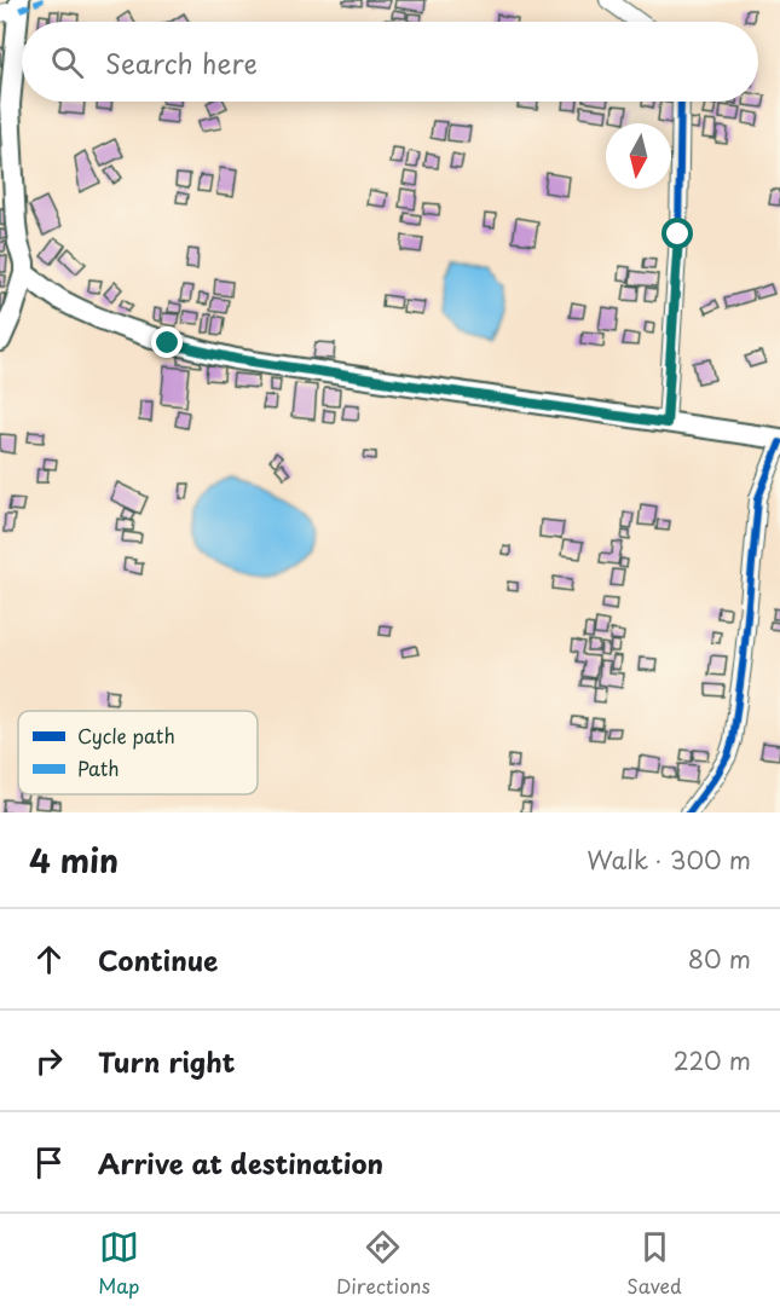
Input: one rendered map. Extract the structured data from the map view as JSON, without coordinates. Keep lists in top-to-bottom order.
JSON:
{
  "legend": ["Cycle path", "Path"],
  "north": "bottom",
  "page": {
    "search": "Search here",
    "heading": ["4 min", "Walk · 300 m"],
    "list": [
      ["Continue", "80 m"],
      ["Turn right", "220 m"],
      "Arrive at destination"
    ],
    "nav": ["Map", "Directions", "Saved"]
  }
}
